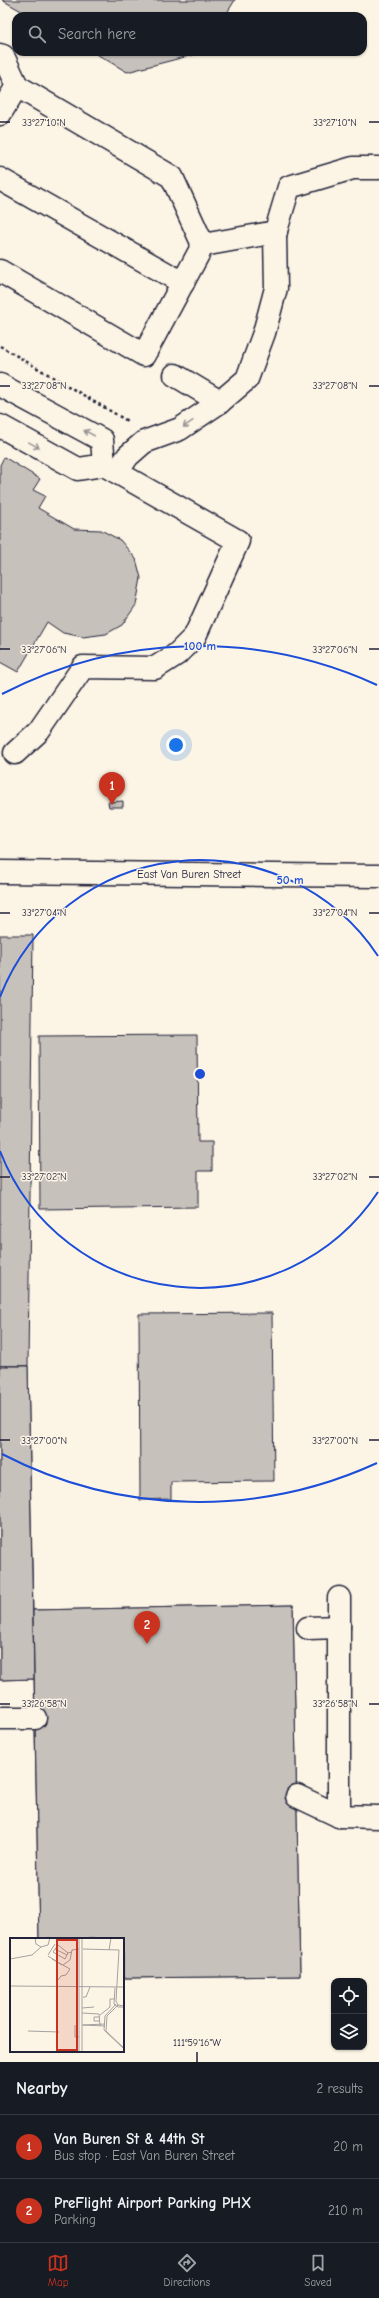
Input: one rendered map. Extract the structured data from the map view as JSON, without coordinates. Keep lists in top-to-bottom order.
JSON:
{
  "streets": {
    "main road": ["East Van Buren Street"]
  },
  "page": {
    "search": "Search here",
    "pins": ["1", "2"],
    "heading": ["Nearby", "2 results"],
    "list": [
      {
        "mark": "1",
        "name": "Van Buren St & 44th St",
        "note": "Bus stop · East Van Buren Street",
        "value": "20 m"
      },
      {
        "mark": "2",
        "name": "PreFlight Airport Parking PHX",
        "note": "Parking",
        "value": "210 m"
      }
    ],
    "nav": ["Map", "Directions", "Saved"]
  },
  "coordinates": [
    "33°27'10\"N",
    "33°27'08\"N",
    "33°27'06\"N",
    "33°27'04\"N",
    "33°27'02\"N",
    "33°27'00\"N",
    "33°26'58\"N",
    "111°59'16\"W"
  ],
  "rings": ["100 m", "50 m"]
}
